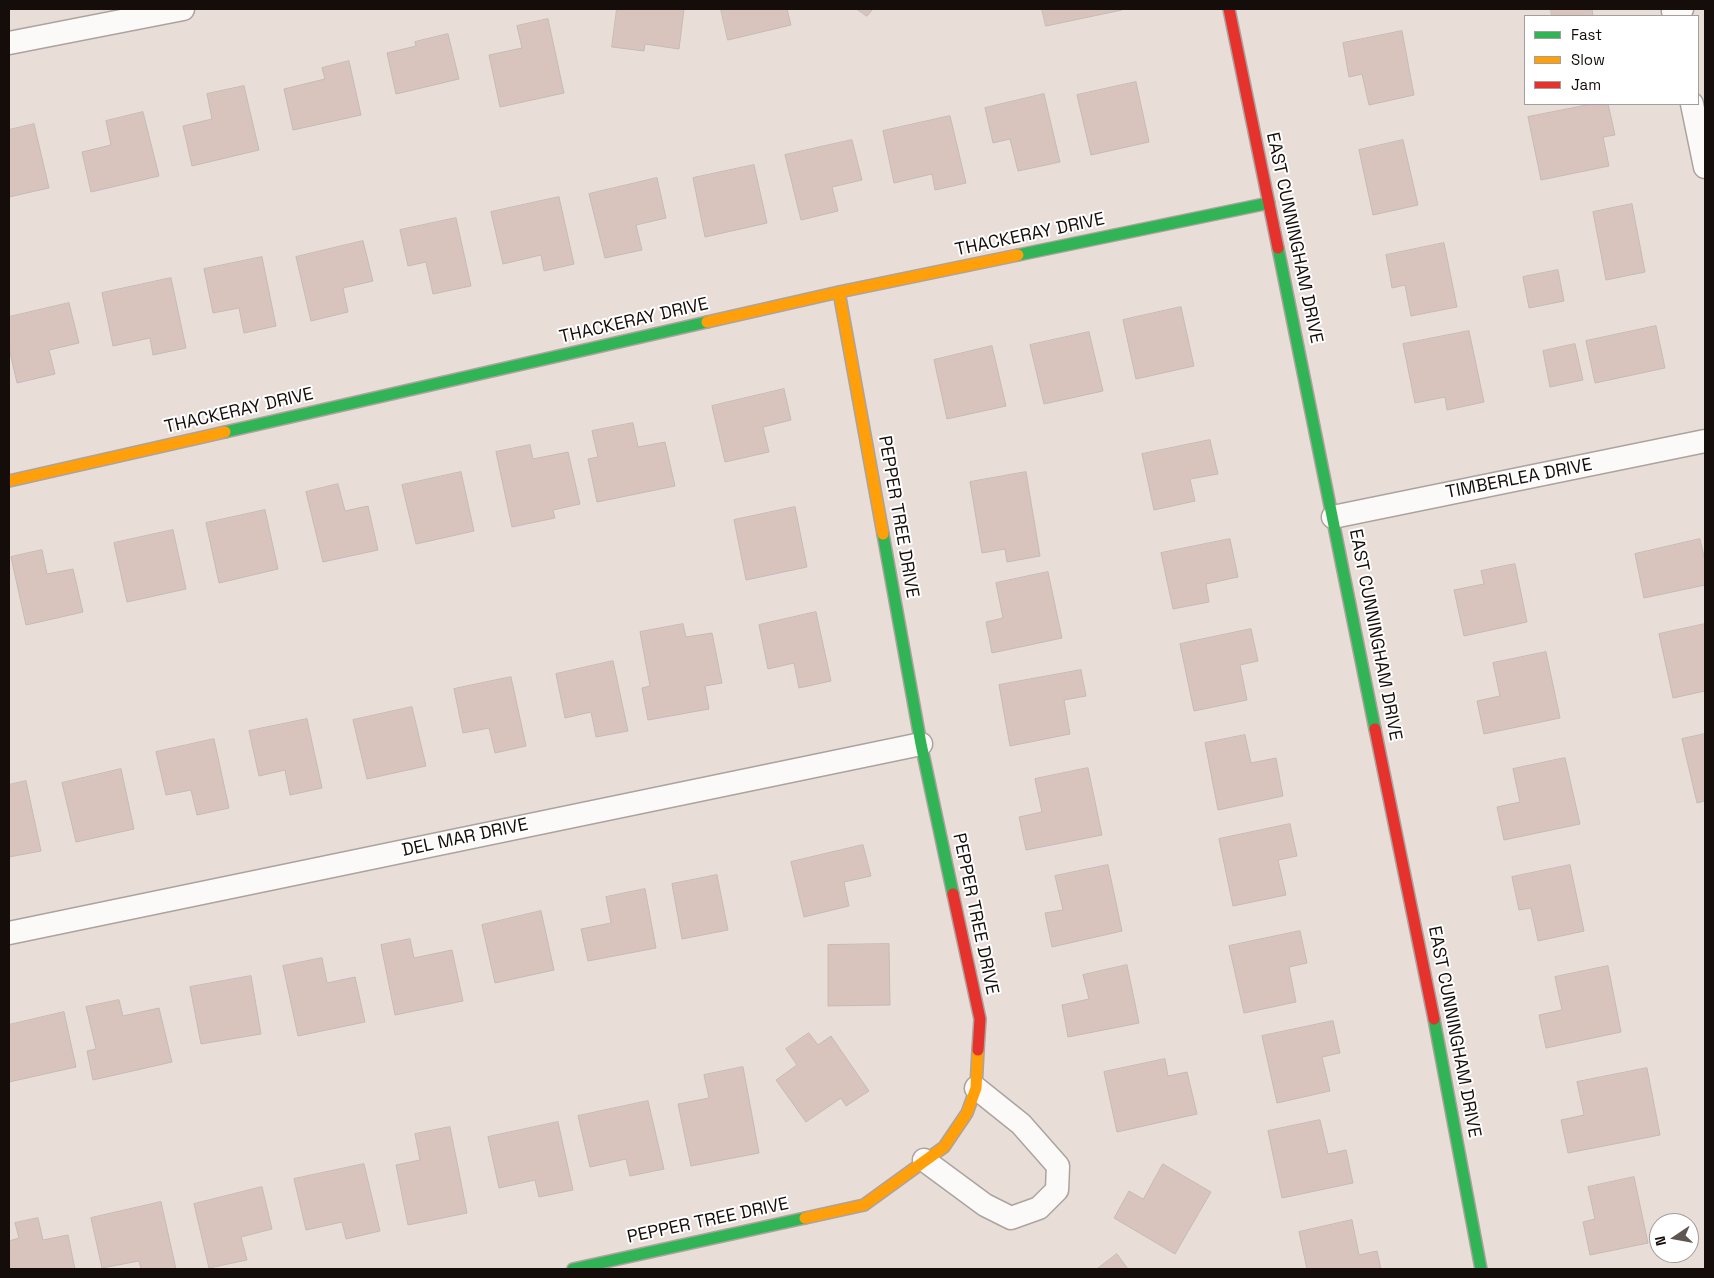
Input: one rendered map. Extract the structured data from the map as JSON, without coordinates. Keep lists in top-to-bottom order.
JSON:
{
  "streets": {
    "street": [
      "THACKERAY DRIVE",
      "EAST CUNNINGHAM DRIVE",
      "TIMBERLEA DRIVE",
      "PEPPER TREE DRIVE",
      "DEL MAR DRIVE"
    ]
  },
  "crossings": [
    ["THACKERAY DRIVE", "EAST CUNNINGHAM DRIVE"],
    ["THACKERAY DRIVE", "PEPPER TREE DRIVE"],
    ["EAST CUNNINGHAM DRIVE", "TIMBERLEA DRIVE"],
    ["PEPPER TREE DRIVE", "DEL MAR DRIVE"]
  ],
  "legend": ["Fast", "Slow", "Jam"],
  "north": "left"
}
